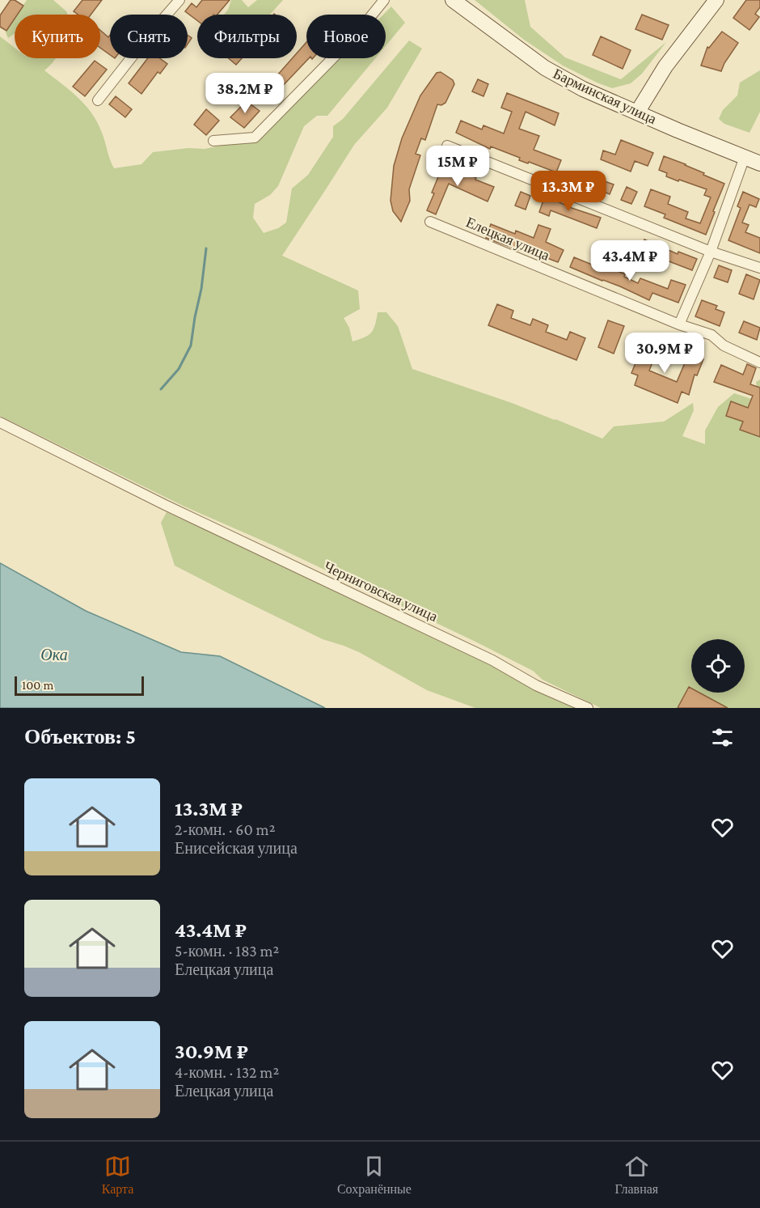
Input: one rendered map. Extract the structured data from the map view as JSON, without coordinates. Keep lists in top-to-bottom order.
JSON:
{
  "streets": {
    "main road": ["Барминская улица"],
    "street": ["Елецкая улица", "Черниговская улица"]
  },
  "water": ["Ока"],
  "scale_bar": "100 m",
  "page": {
    "chip": [
      "Купить",
      "Снять",
      "Фильтры",
      "Новое"
    ],
    "price": [
      "38.2M ₽",
      "15M ₽",
      "13.3M ₽",
      "43.4M ₽",
      "30.9M ₽"
    ],
    "scale": "100 m",
    "heading": "Объектов: 5",
    "list": [
      {
        "name": "13.3M ₽",
        "note": "2-комн. · 60 m² · Енисейская улица"
      },
      {
        "name": "43.4M ₽",
        "note": "5-комн. · 183 m² · Елецкая улица"
      },
      {
        "name": "30.9M ₽",
        "note": "4-комн. · 132 m² · Елецкая улица"
      }
    ],
    "tabs": ["Карта", "Сохранённые", "Главная"]
  }
}
